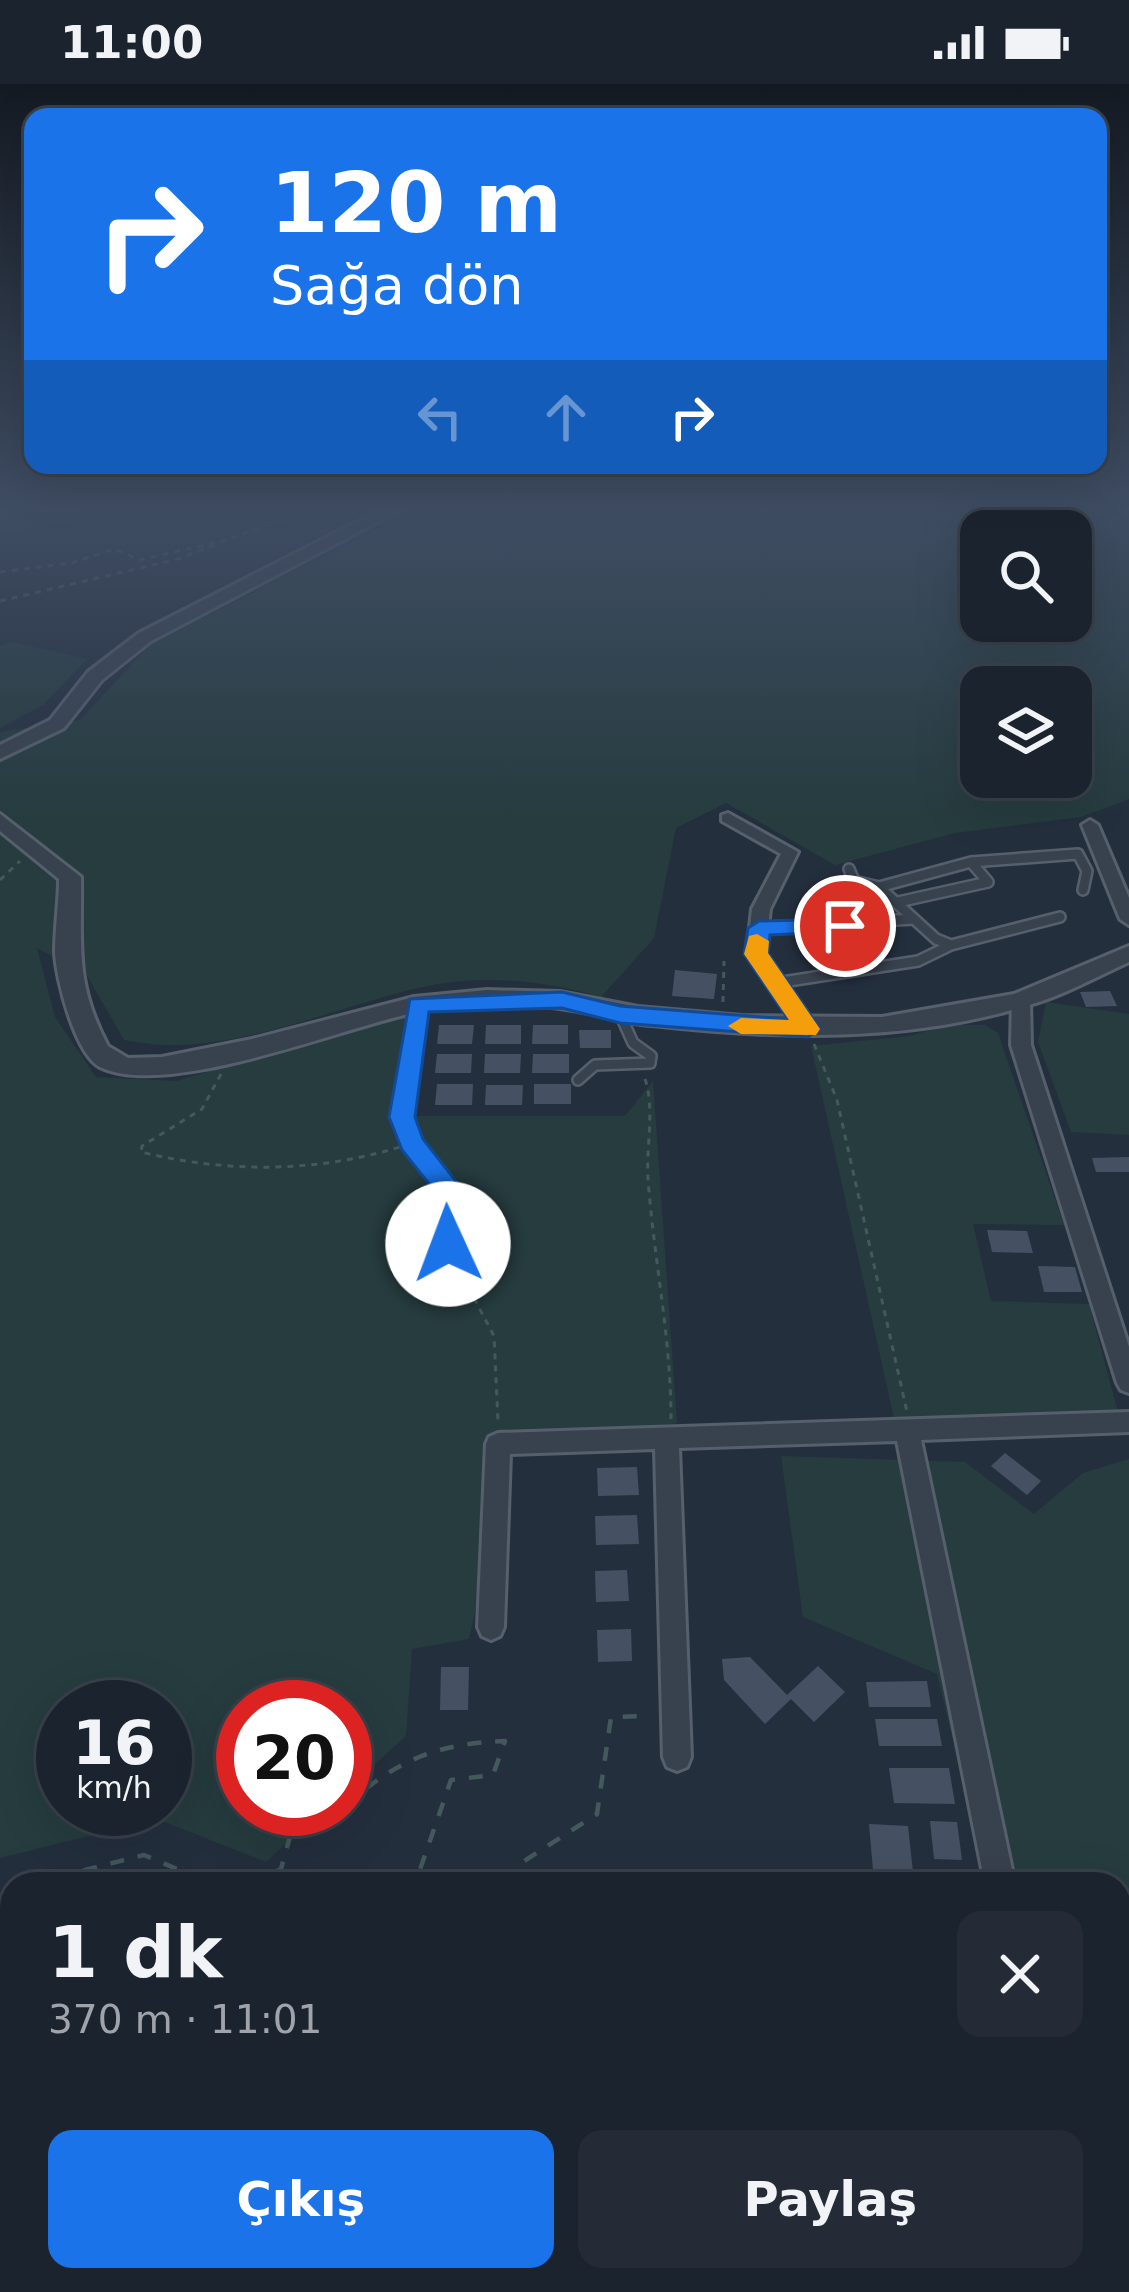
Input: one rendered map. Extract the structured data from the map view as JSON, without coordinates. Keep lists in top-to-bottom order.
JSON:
{
  "page": {
    "status": "11:00",
    "turn": ["120 m", "Sağa dön"],
    "speed": "16 km/h",
    "limit": "20",
    "heading": ["1 dk", "370 m · 11:01"],
    "buttons": ["Çıkış", "Paylaş"]
  }
}
